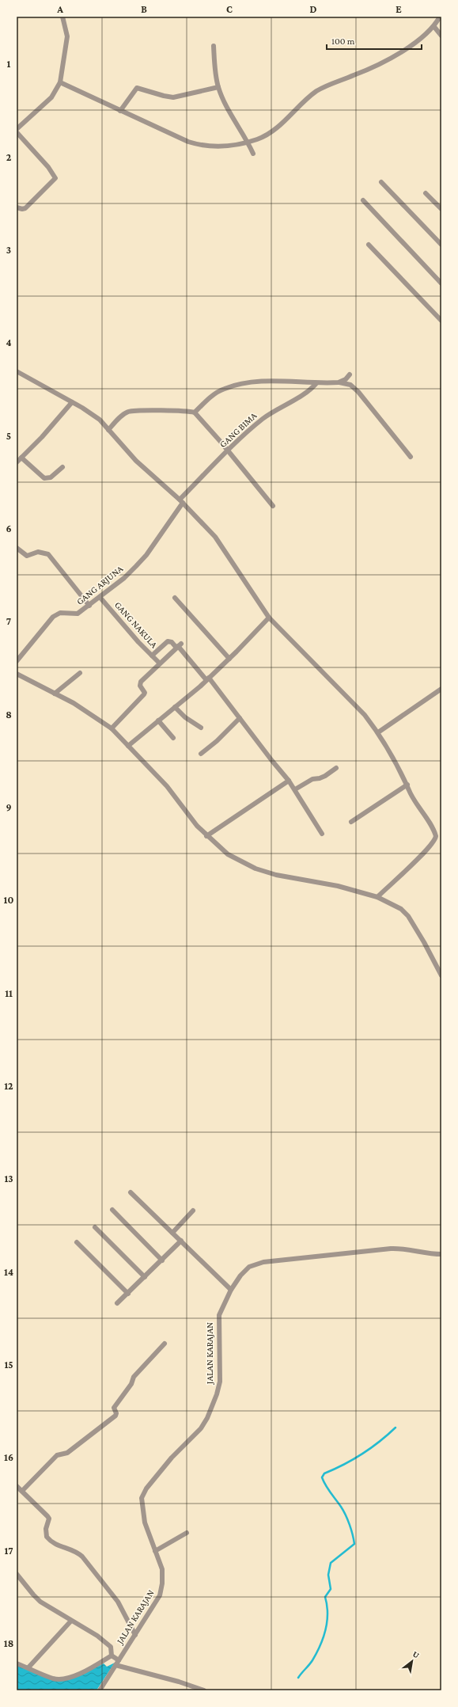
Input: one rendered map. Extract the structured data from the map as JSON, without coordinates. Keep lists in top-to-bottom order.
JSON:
{
  "streets": {
    "street": [
      "GANG BIMA",
      "GANG ARJUNA",
      "GANG NAKULA",
      "JALAN KARAJAN"
    ]
  },
  "crossings": [
    ["GANG BIMA", "GANG ARJUNA"],
    ["GANG ARJUNA", "GANG NAKULA"]
  ],
  "scale_bar": "100 m",
  "north": "top right",
  "grid": {
    "columns": [
      "A",
      "B",
      "C",
      "D",
      "E"
    ],
    "rows": [
      "1",
      "2",
      "3",
      "4",
      "5",
      "6",
      "7",
      "8",
      "9",
      "10",
      "11",
      "12",
      "13",
      "14",
      "15",
      "16",
      "17",
      "18"
    ]
  }
}
